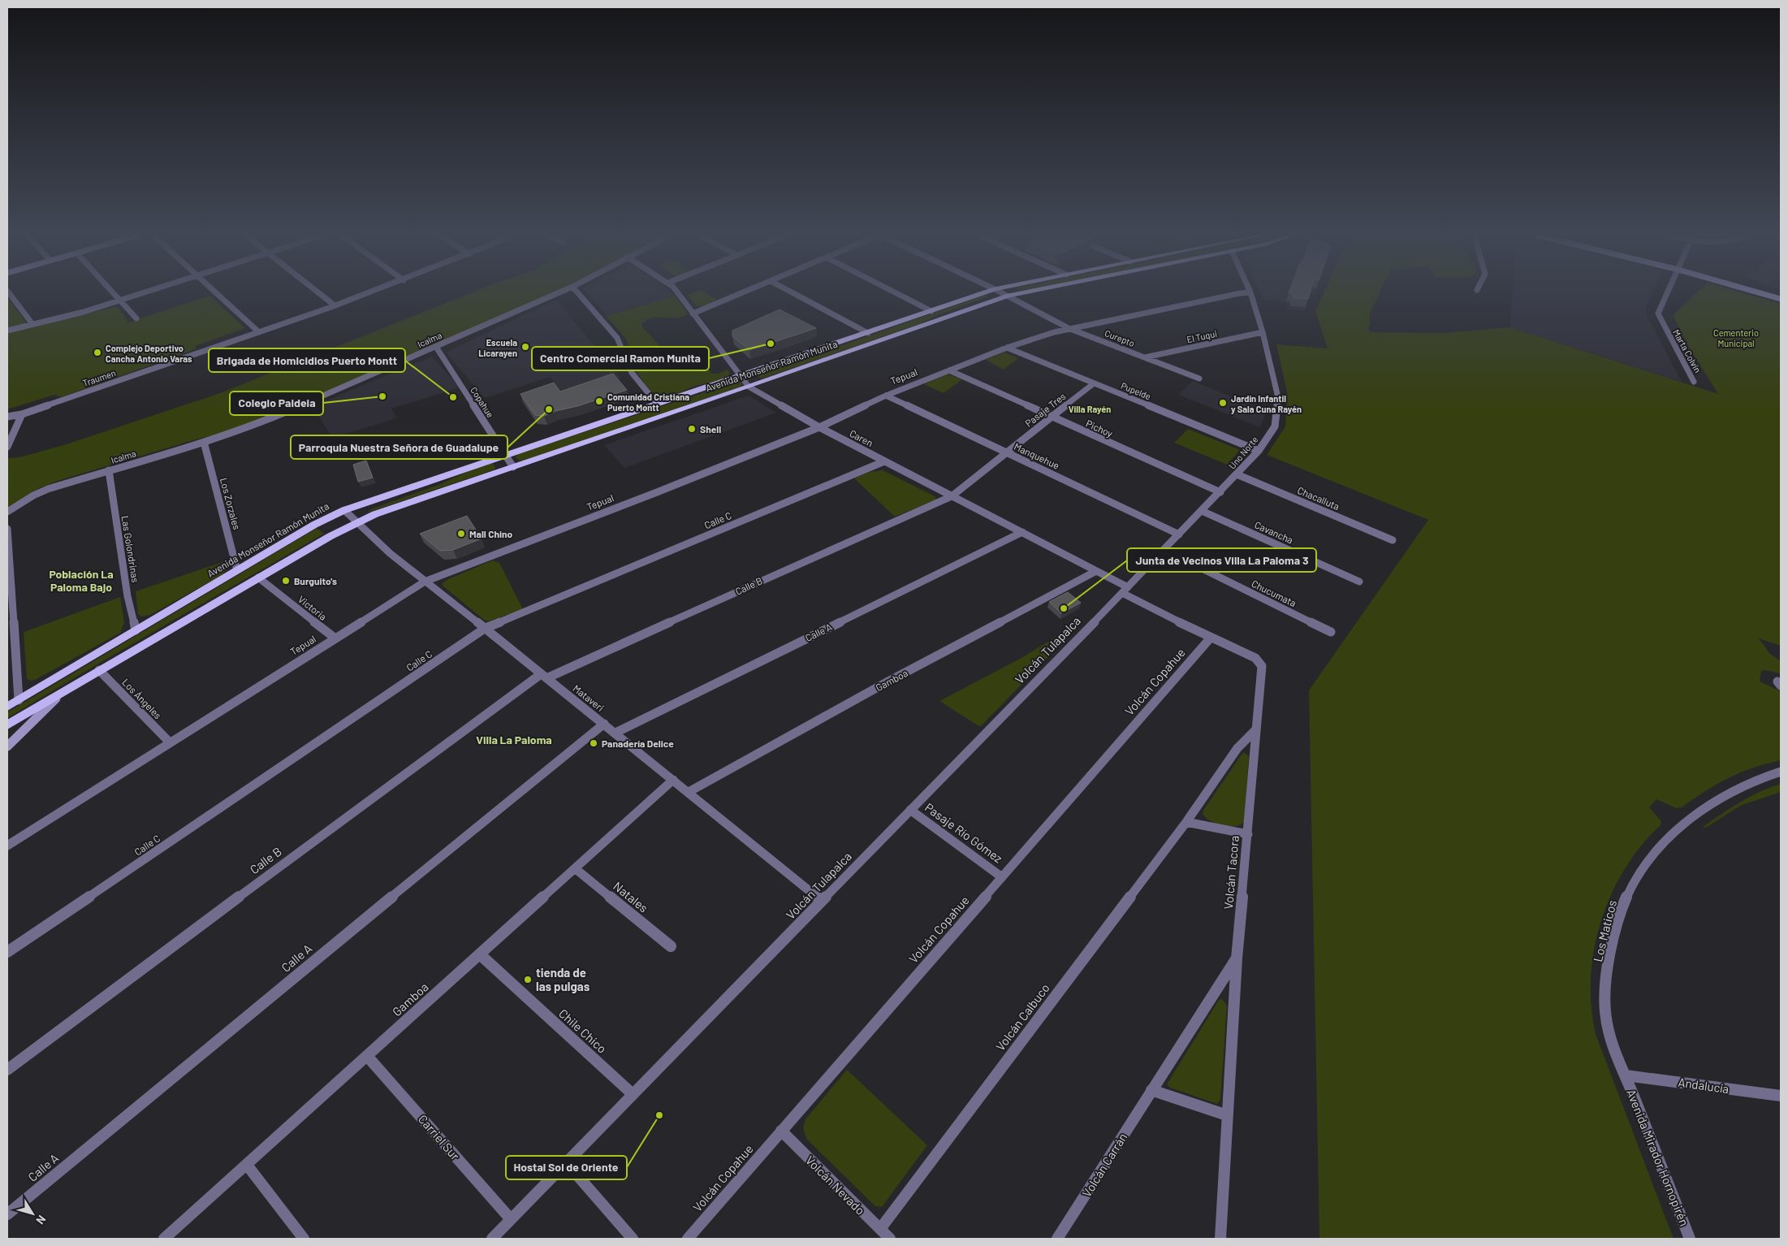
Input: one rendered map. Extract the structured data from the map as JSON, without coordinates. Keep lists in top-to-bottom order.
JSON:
{
  "streets": {
    "main road": ["Avenida Monseñor Ramón Munita"],
    "street": [
      "El Tuqui",
      "Curepto",
      "Icalma",
      "Marta Colvin",
      "Tepual",
      "Traumen",
      "Pupelde",
      "Copahue",
      "Pasaje Tres",
      "Pichoy",
      "Caren",
      "Uno Norte",
      "Manquehue",
      "Chacalluta",
      "Los Zorzales",
      "Calle C",
      "Cavancha",
      "Las Golondrinas",
      "Calle B",
      "Chucumata",
      "Victoria",
      "Calle A",
      "Volcán Tulapalca",
      "Gamboa",
      "Volcán Copahue",
      "Mataveri",
      "Los Ángeles",
      "Pasaje Río Gómez",
      "Volcán Tacora",
      "Natales",
      "Los Maticos",
      "Volcán Calbuco",
      "Chile Chico",
      "Andalucía",
      "Carriel Sur",
      "Avenida Mirador Hornopirén",
      "Volcán Carrán",
      "Volcán Nevado"
    ]
  },
  "crossings": [
    ["El Tuqui", "Curepto"],
    ["El Tuqui", "Uno Norte"],
    ["Curepto", "Avenida Monseñor Ramón Munita"],
    ["Curepto", "Tepual"],
    ["Icalma", "Copahue"],
    ["Icalma", "Los Zorzales"],
    ["Icalma", "Las Golondrinas"],
    ["Avenida Monseñor Ramón Munita", "Copahue"],
    ["Avenida Monseñor Ramón Munita", "Caren"],
    ["Avenida Monseñor Ramón Munita", "Los Zorzales"],
    ["Avenida Monseñor Ramón Munita", "Las Golondrinas"],
    ["Avenida Monseñor Ramón Munita", "Victoria"],
    ["Avenida Monseñor Ramón Munita", "Mataveri"],
    ["Avenida Monseñor Ramón Munita", "Los Ángeles"],
    ["Tepual", "Pupelde"],
    ["Tepual", "Pichoy"],
    ["Tepual", "Caren"],
    ["Tepual", "Manquehue"],
    ["Tepual", "Victoria"],
    ["Tepual", "Mataveri"],
    ["Tepual", "Los Ángeles"],
    ["Pupelde", "Pasaje Tres"],
    ["Pupelde", "Uno Norte"],
    ["Pasaje Tres", "Pichoy"],
    ["Pasaje Tres", "Caren"],
    ["Pasaje Tres", "Manquehue"],
    ["Pasaje Tres", "Calle B"],
    ["Pichoy", "Uno Norte"],
    ["Caren", "Calle C"],
    ["Caren", "Calle B"],
    ["Caren", "Calle A"],
    ["Caren", "Volcán Tulapalca"],
    ["Caren", "Gamboa"],
    ["Caren", "Volcán Tacora"],
    ["Uno Norte", "Manquehue"],
    ["Uno Norte", "Chacalluta"],
    ["Uno Norte", "Cavancha"],
    ["Uno Norte", "Chucumata"],
    ["Uno Norte", "Volcán Tulapalca"],
    ["Calle C", "Mataveri"],
    ["Calle B", "Mataveri"],
    ["Chucumata", "Volcán Tulapalca"],
    ["Calle A", "Mataveri"],
    ["Volcán Tulapalca", "Mataveri"],
    ["Volcán Tulapalca", "Pasaje Río Gómez"],
    ["Volcán Tulapalca", "Volcán Tacora"],
    ["Volcán Tulapalca", "Chile Chico"],
    ["Volcán Tulapalca", "Carriel Sur"],
    ["Gamboa", "Mataveri"],
    ["Gamboa", "Natales"],
    ["Gamboa", "Chile Chico"],
    ["Gamboa", "Carriel Sur"],
    ["Volcán Copahue", "Pasaje Río Gómez"],
    ["Volcán Copahue", "Volcán Tacora"],
    ["Volcán Copahue", "Volcán Nevado"],
    ["Volcán Tacora", "Volcán Calbuco"],
    ["Volcán Tacora", "Volcán Carrán"],
    ["Los Maticos", "Andalucía"],
    ["Los Maticos", "Avenida Mirador Hornopirén"],
    ["Volcán Calbuco", "Volcán Nevado"],
    ["Andalucía", "Avenida Mirador Hornopirén"]
  ],
  "districts": ["Villa Rayén", "Población La Paloma Bajo", "Villa La Paloma"],
  "parks": ["Cementerio Municipal"],
  "places": [
    "Centro Comercial Ramon Munita",
    "Escuela Licarayen",
    "Complejo Deportivo Cancha Antonio Varas",
    "Colegio Paideia",
    "Brigada de Homicidios Puerto Montt",
    "Comunidad Cristiana Puerto Montt",
    "Jardín Infantil y Sala Cuna Rayén",
    "Parroquia Nuestra Señora de Guadalupe",
    "Shell",
    "Mall Chino",
    "Burguito's",
    "Junta de Vecinos Villa La Paloma 3",
    "Panadería Delice",
    "tienda de las pulgas",
    "Hostal Sol de Oriente"
  ],
  "north": "bottom right"
}
